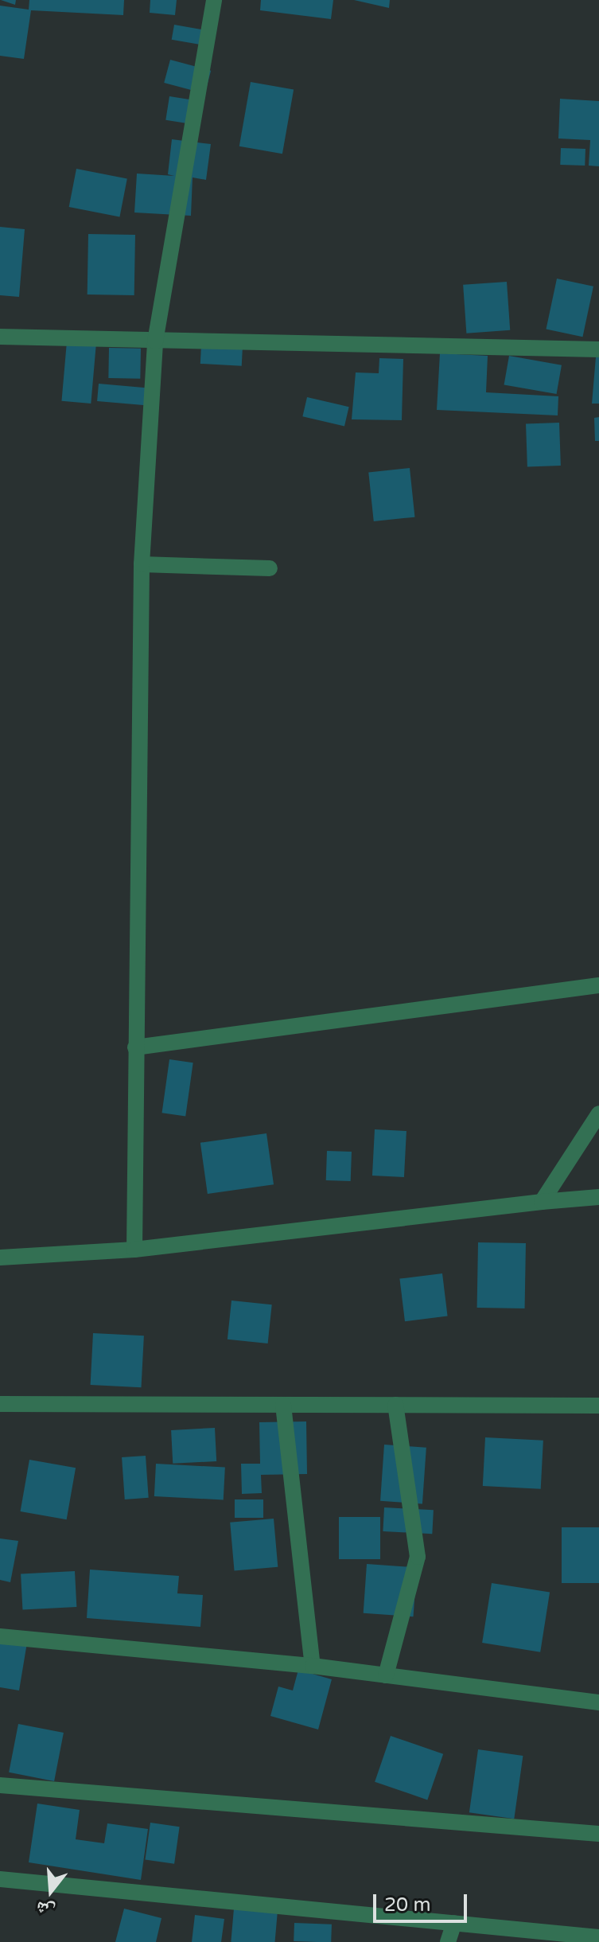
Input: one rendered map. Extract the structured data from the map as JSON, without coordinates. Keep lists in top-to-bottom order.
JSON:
{
  "scale_bar": "20 m",
  "north": "bottom"
}
